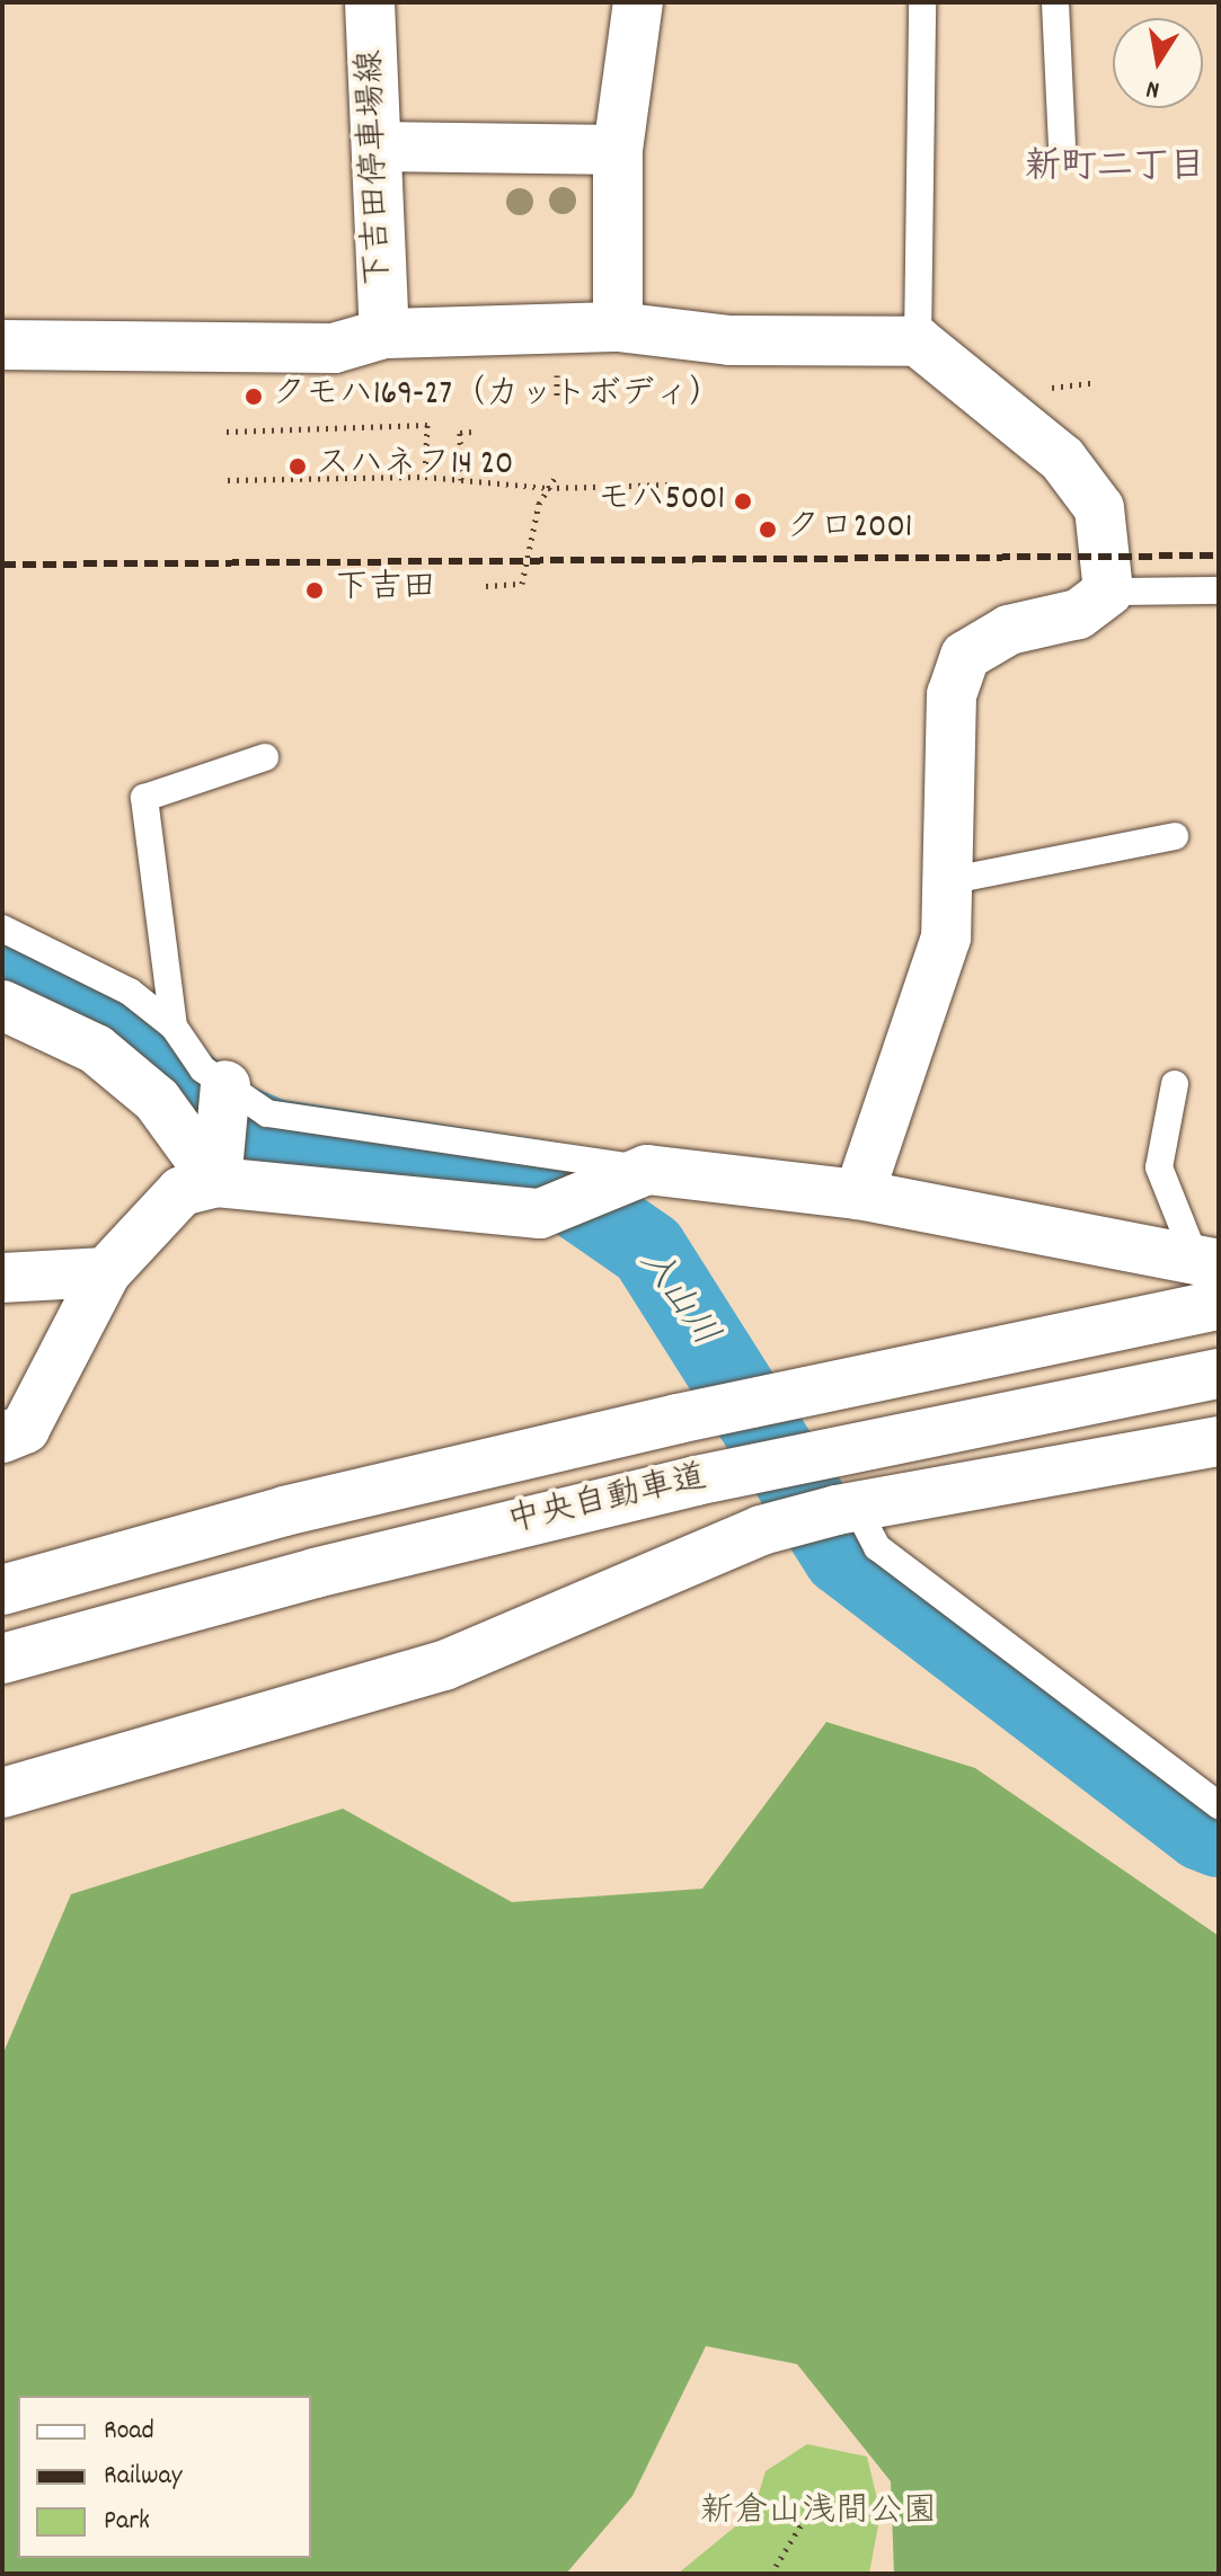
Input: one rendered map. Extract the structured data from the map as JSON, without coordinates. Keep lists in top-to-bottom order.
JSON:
{
  "streets": {
    "main road": ["下吉田停車場線", "中央自動車道"]
  },
  "districts": ["新町二丁目"],
  "water": ["入山川"],
  "parks": ["新倉山浅間公園"],
  "places": [
    "クモハ169-27（カットボディ）",
    "スハネフ14 20",
    "モハ5001",
    "クロ2001",
    "下吉田"
  ],
  "legend": ["Road", "Railway", "Park"],
  "north": "bottom"
}
